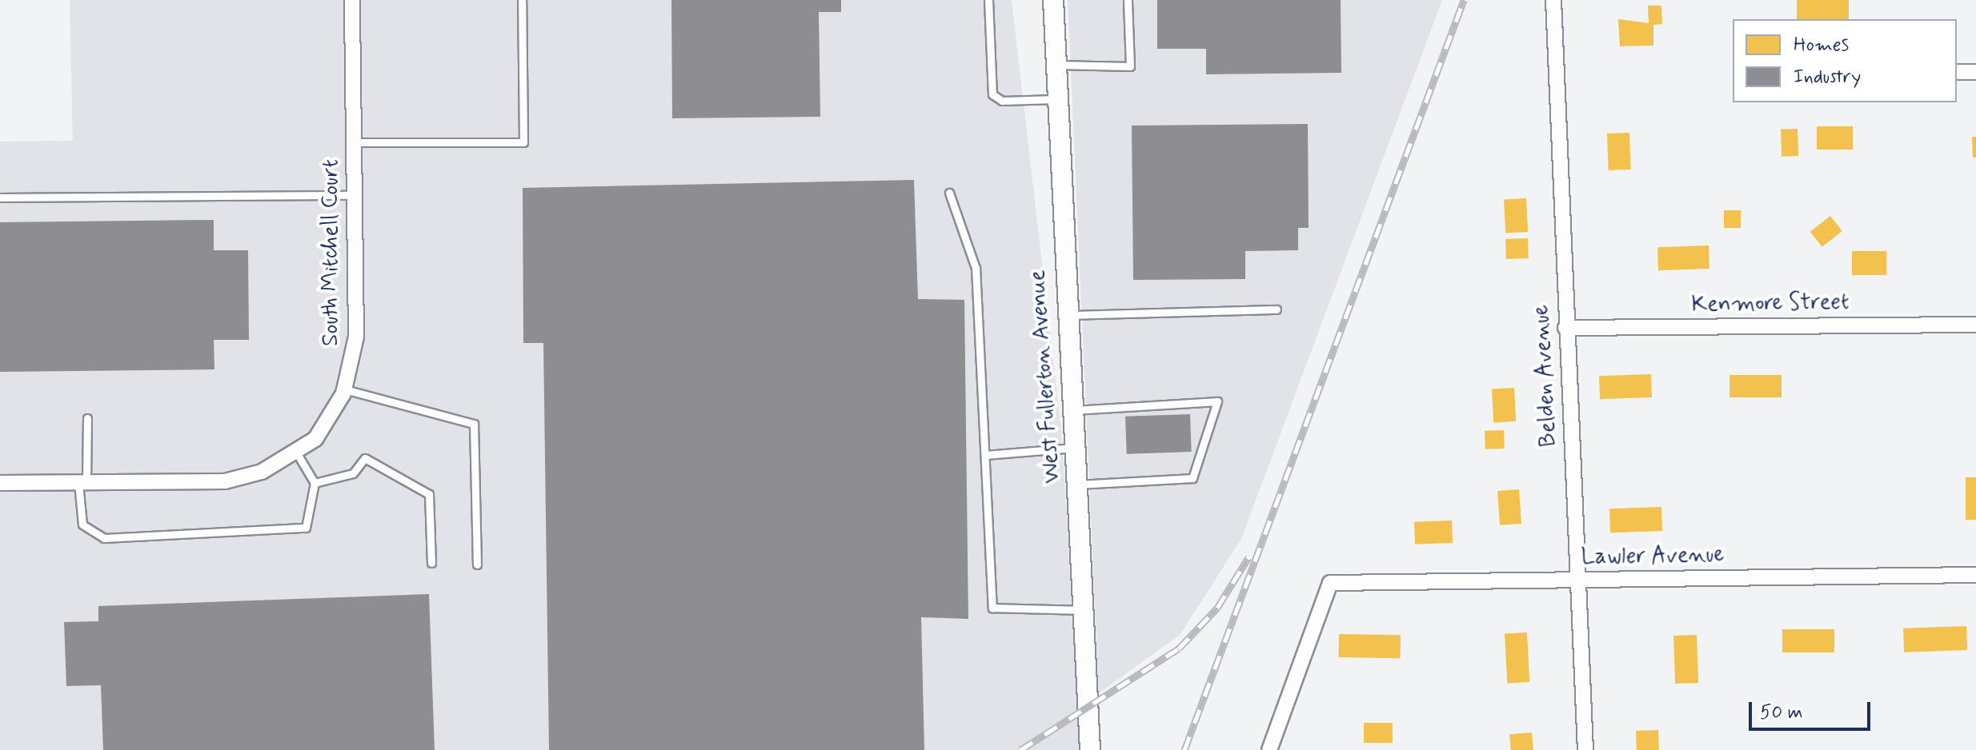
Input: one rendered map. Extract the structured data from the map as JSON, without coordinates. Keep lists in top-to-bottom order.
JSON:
{
  "streets": {
    "street": [
      "South Mitchell Court",
      "Kenmore Street",
      "Belden Avenue",
      "West Fullerton Avenue",
      "Lawler Avenue"
    ]
  },
  "crossings": [
    ["Kenmore Street", "Belden Avenue"],
    ["Belden Avenue", "Lawler Avenue"]
  ],
  "legend": ["Homes", "Industry"],
  "scale_bar": "50 m"
}
